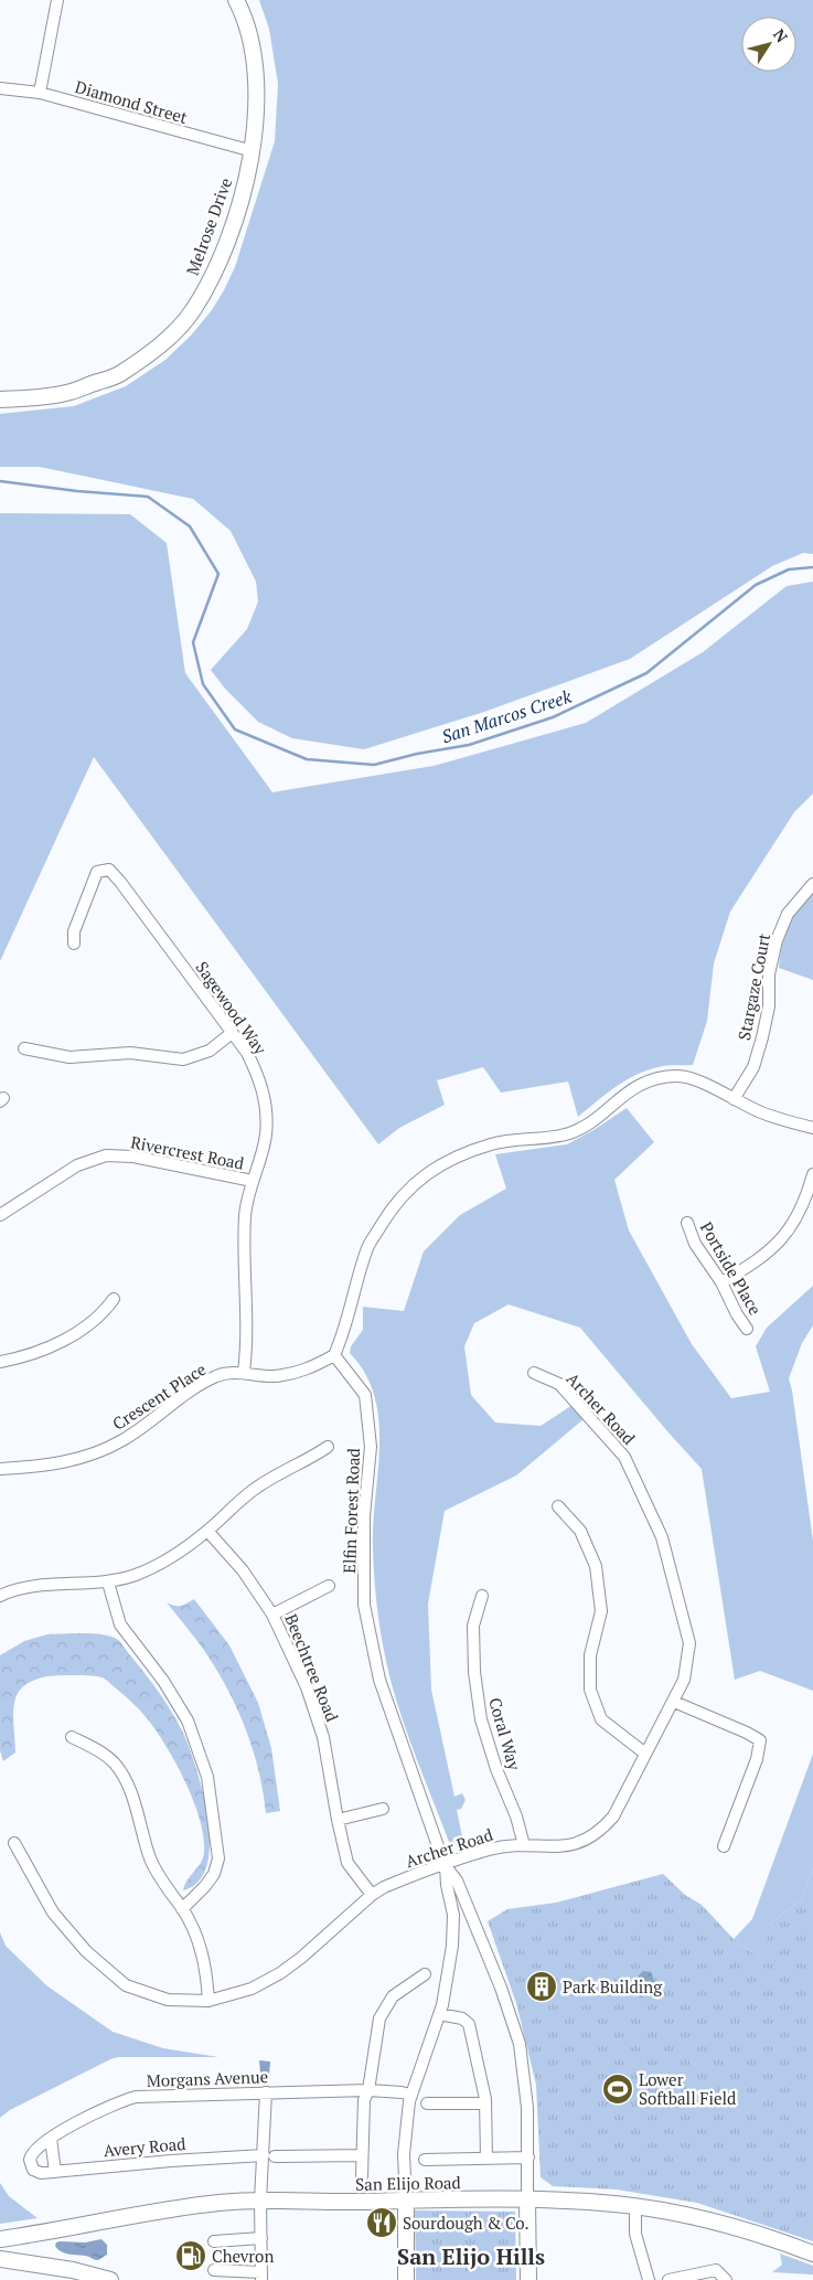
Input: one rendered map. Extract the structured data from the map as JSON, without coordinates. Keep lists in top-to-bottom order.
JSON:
{
  "streets": {
    "main road": ["Melrose Drive", "San Elijo Road"],
    "street": [
      "Diamond Street",
      "Stargaze Court",
      "Sagewood Way",
      "Rivercrest Road",
      "Portside Place",
      "Crescent Place",
      "Archer Road",
      "Elfin Forest Road",
      "Beechtree Road",
      "Coral Way",
      "Morgans Avenue",
      "Avery Road"
    ]
  },
  "crossings": [
    ["Diamond Street", "Melrose Drive"],
    ["Sagewood Way", "Rivercrest Road"],
    ["Sagewood Way", "Crescent Place"],
    ["Crescent Place", "Elfin Forest Road"],
    ["Archer Road", "Elfin Forest Road"],
    ["Archer Road", "Beechtree Road"],
    ["Archer Road", "Coral Way"],
    ["Morgans Avenue", "Avery Road"]
  ],
  "districts": ["San Elijo Hills"],
  "water": ["San Marcos Creek"],
  "places": {
    "building": ["Park Building"],
    "sports": ["Lower Softball Field"],
    "restaurant": ["Sourdough & Co."],
    "fuel station": ["Chevron"]
  },
  "north": "top right"
}
